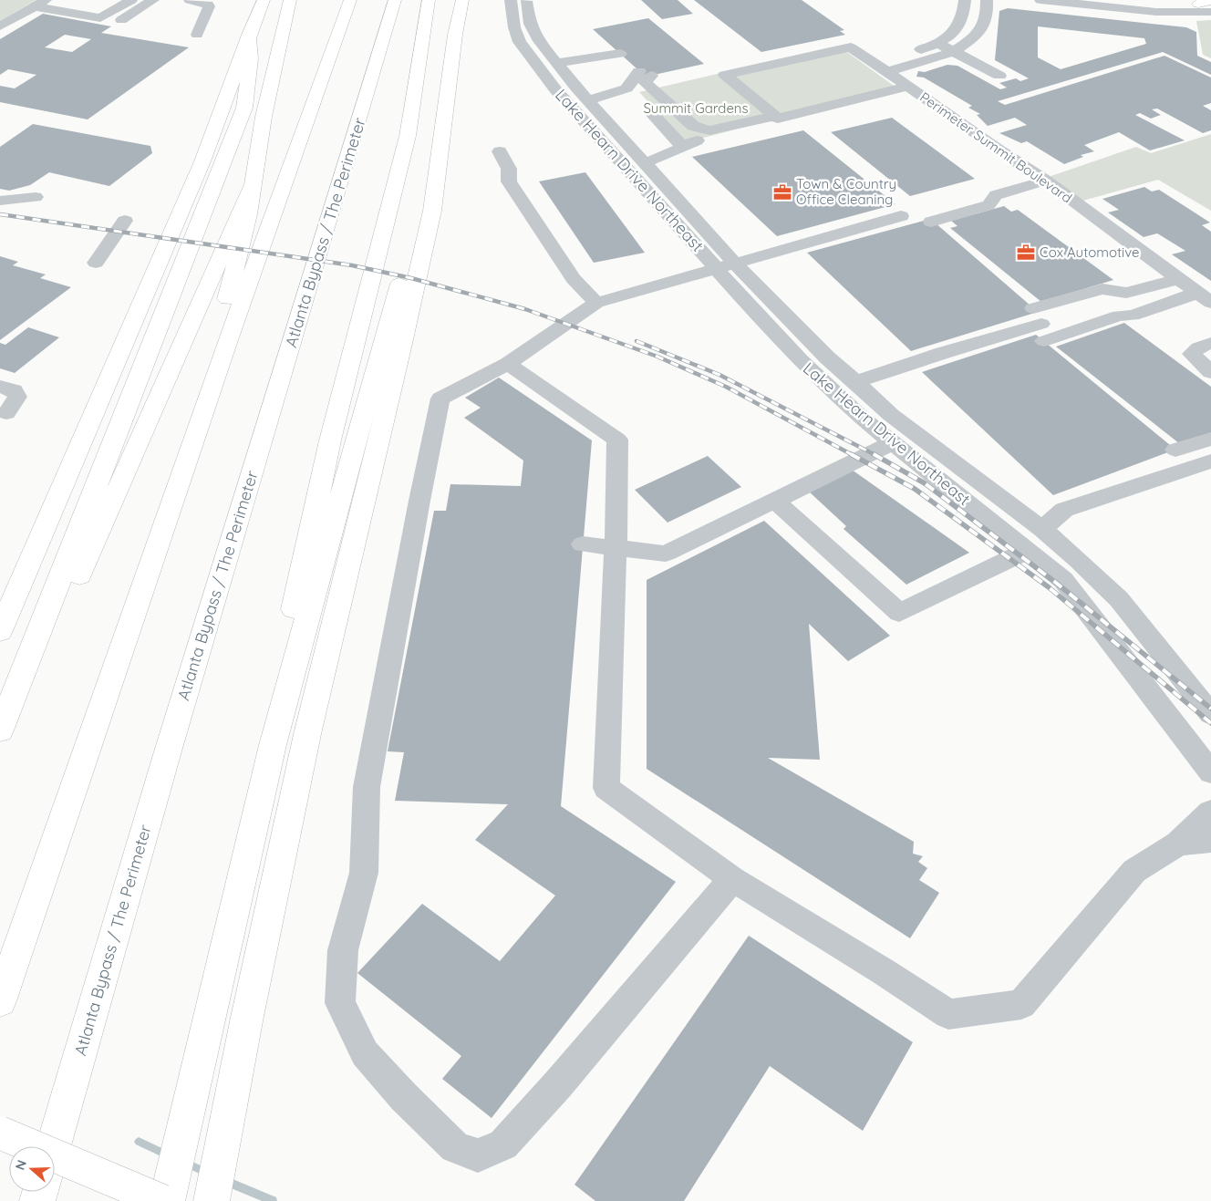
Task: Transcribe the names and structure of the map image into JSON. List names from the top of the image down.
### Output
{
  "streets": {
    "main road": ["Atlanta Bypass / The Perimeter"],
    "street": ["Perimeter Summit Boulevard", "Lake Hearn Drive Northeast"]
  },
  "parks": ["Summit Gardens"],
  "places": {
    "office": ["Town & Country Office Cleaning", "Cox Automotive"]
  },
  "north": "left"
}
